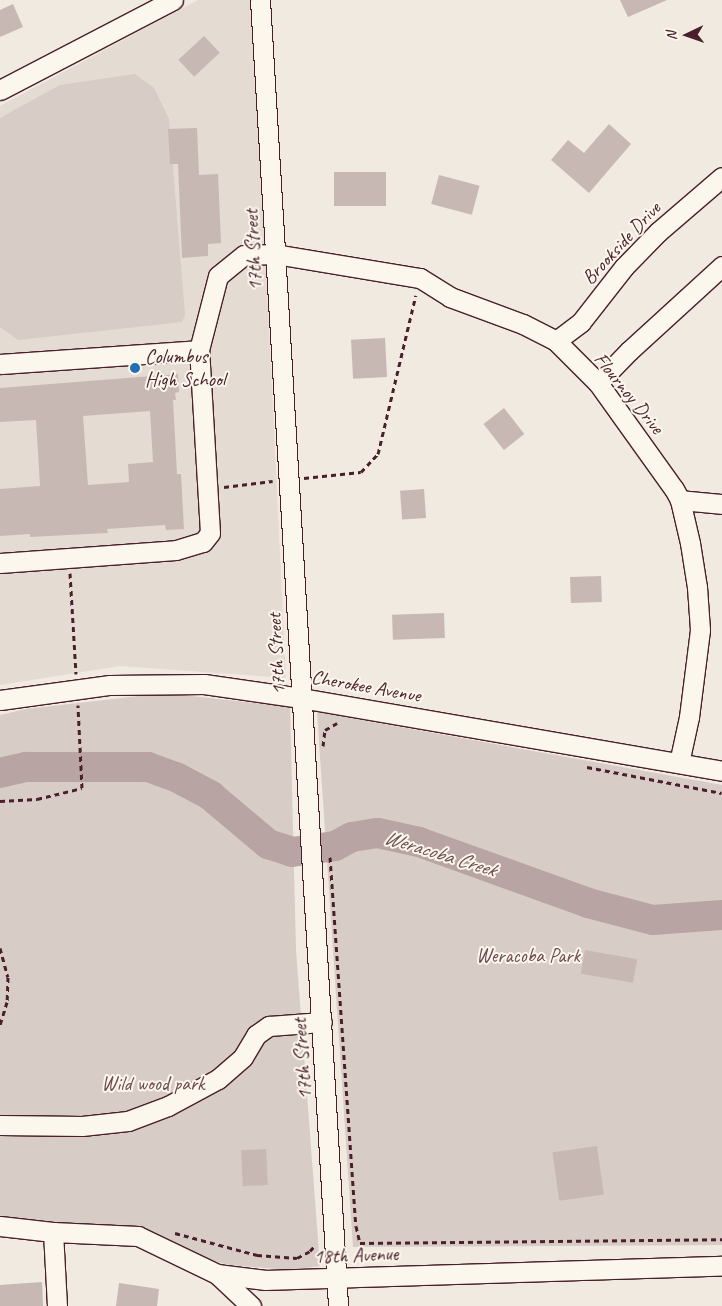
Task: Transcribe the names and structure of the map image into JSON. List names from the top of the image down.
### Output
{
  "streets": {
    "street": [
      "Brookside Drive",
      "17th Street",
      "Flournoy Drive",
      "Cherokee Avenue",
      "18th Avenue"
    ]
  },
  "crossings": [
    ["Brookside Drive", "Flournoy Drive"],
    ["17th Street", "Flournoy Drive"],
    ["17th Street", "Cherokee Avenue"],
    ["17th Street", "18th Avenue"],
    ["Flournoy Drive", "Cherokee Avenue"]
  ],
  "water": ["Weracoba Creek"],
  "parks": ["Weracoba Park", "Wild wood park"],
  "places": ["Columbus High School"],
  "north": "left"
}
